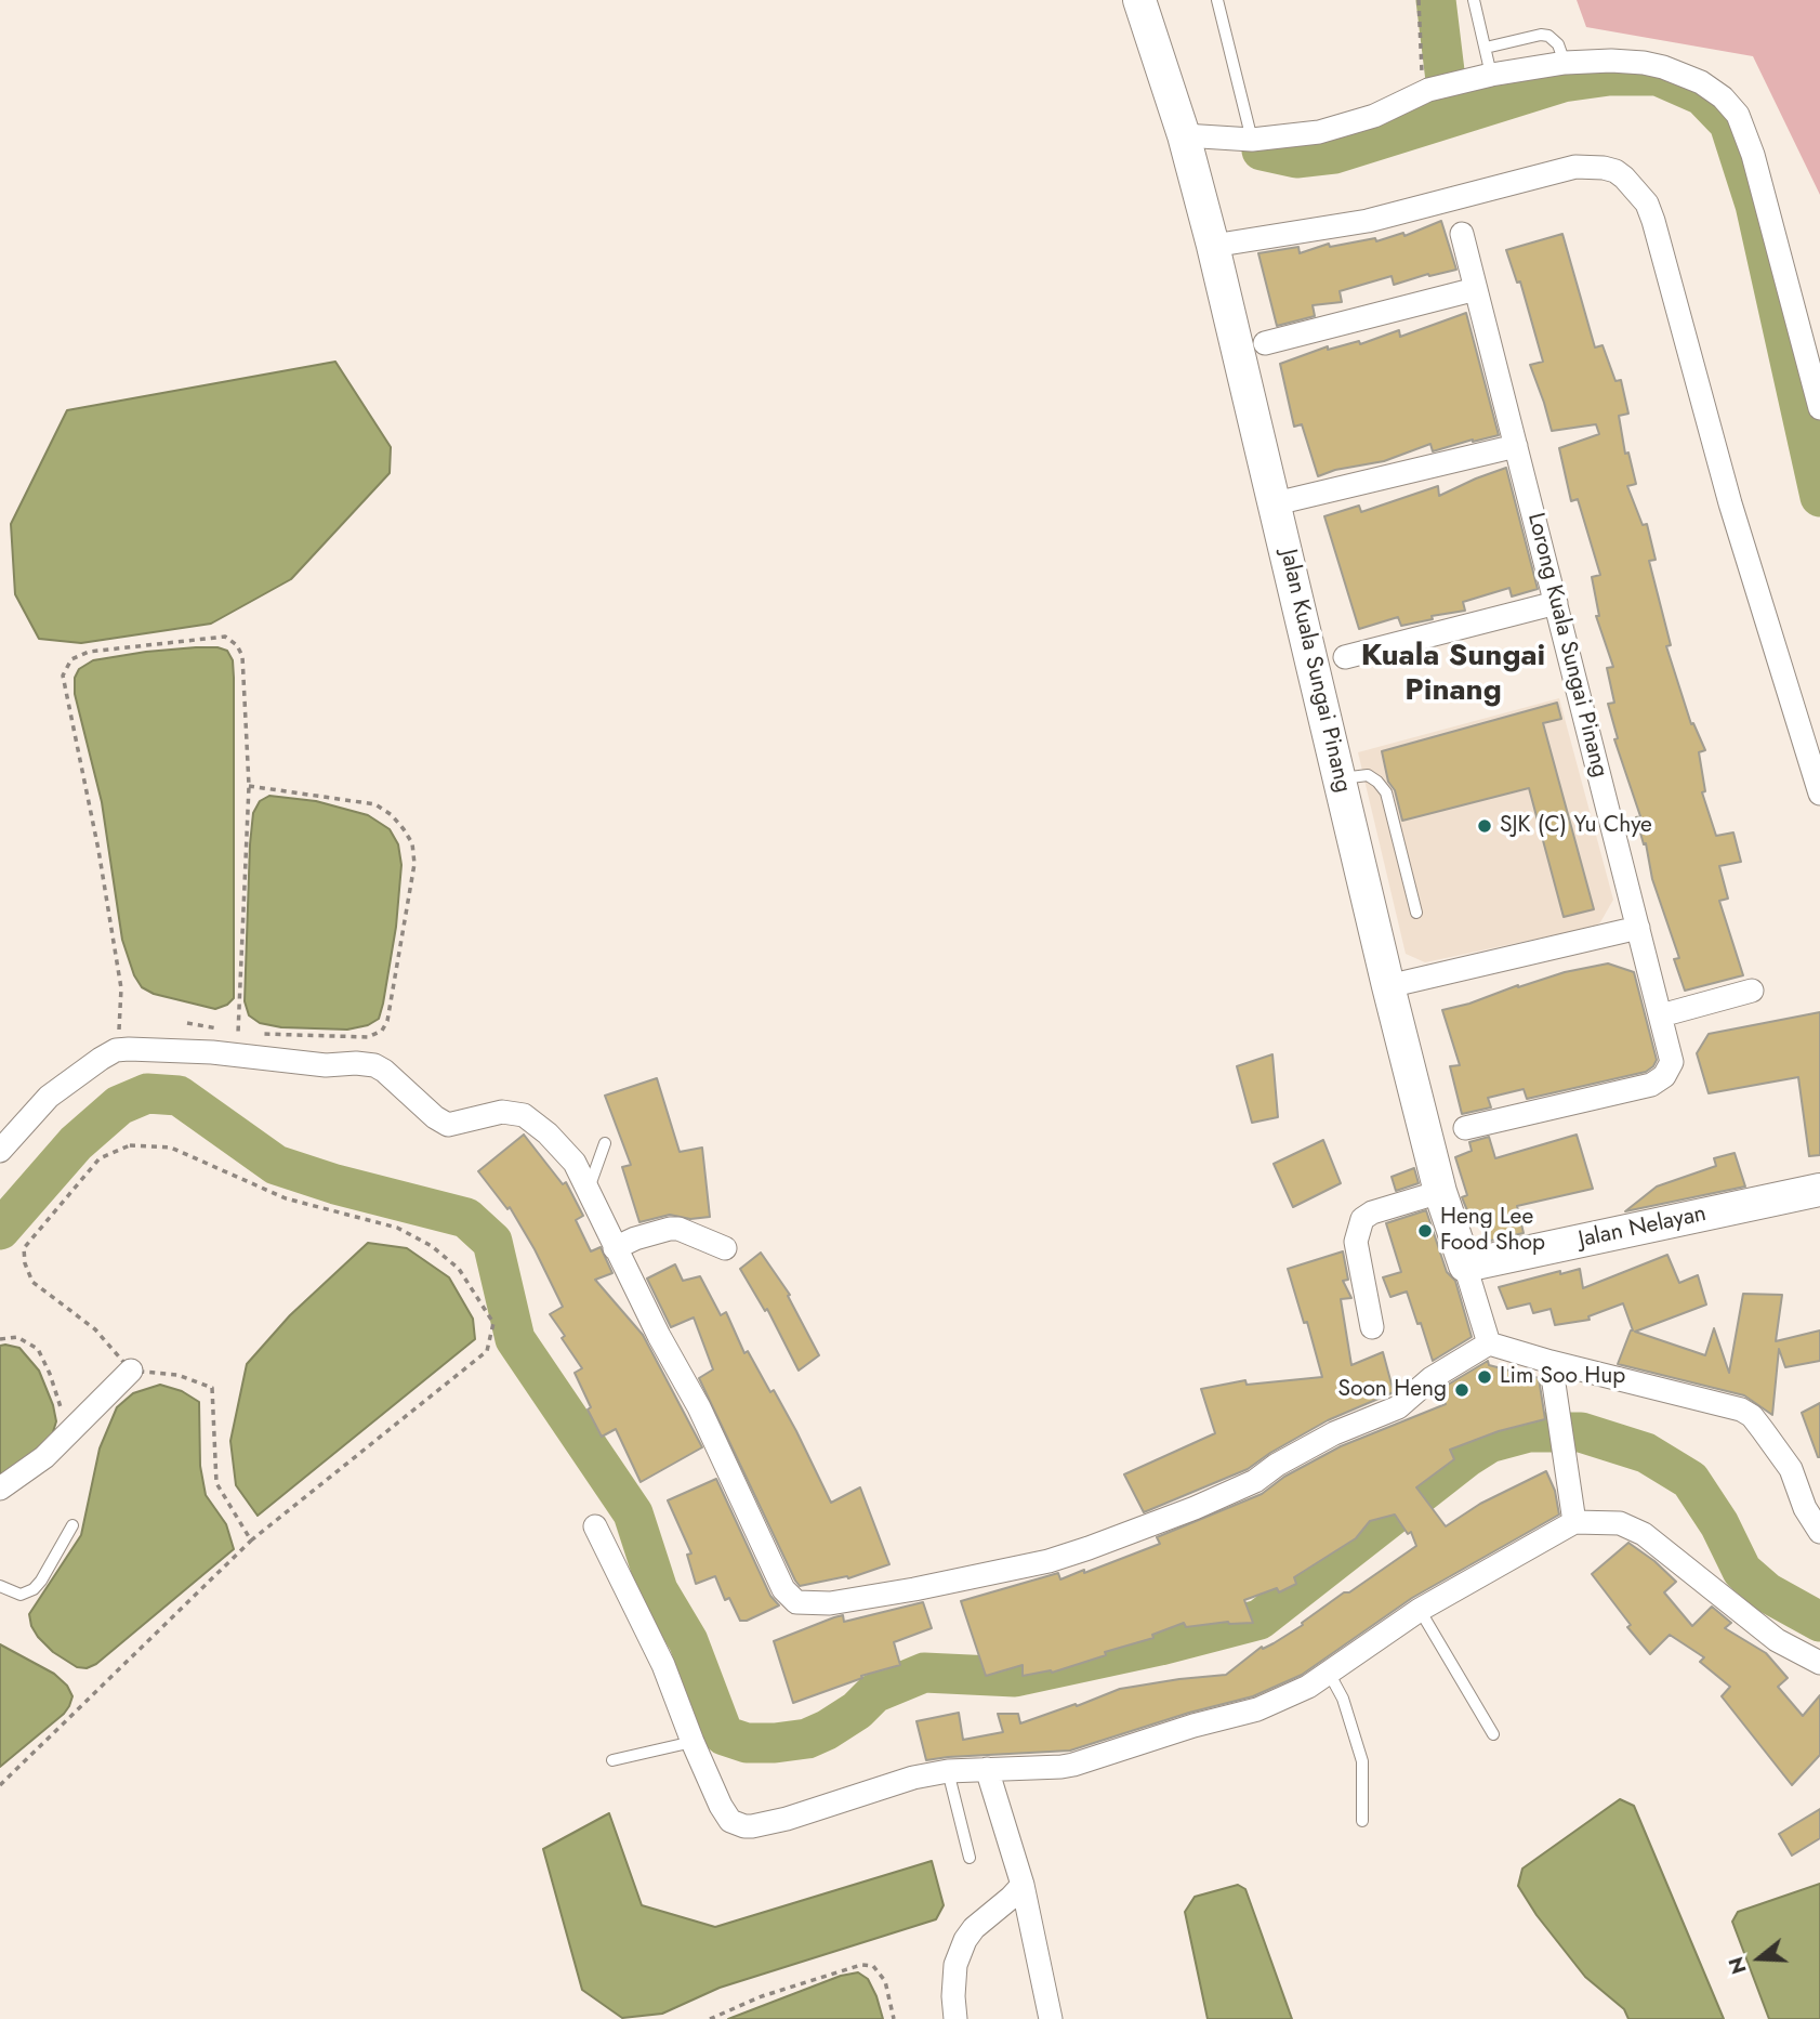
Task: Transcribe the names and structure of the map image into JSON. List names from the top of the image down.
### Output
{
  "streets": {
    "street": ["Lorong Kuala Sungai Pinang", "Jalan Kuala Sungai Pinang", "Jalan Nelayan"]
  },
  "crossings": [
    ["Jalan Kuala Sungai Pinang", "Jalan Nelayan"]
  ],
  "districts": ["Kuala Sungai Pinang"],
  "places": [
    "SJK (C) Yu Chye",
    "Heng Lee Food Shop",
    "Lim Soo Hup",
    "Soon Heng"
  ],
  "north": "left"
}
